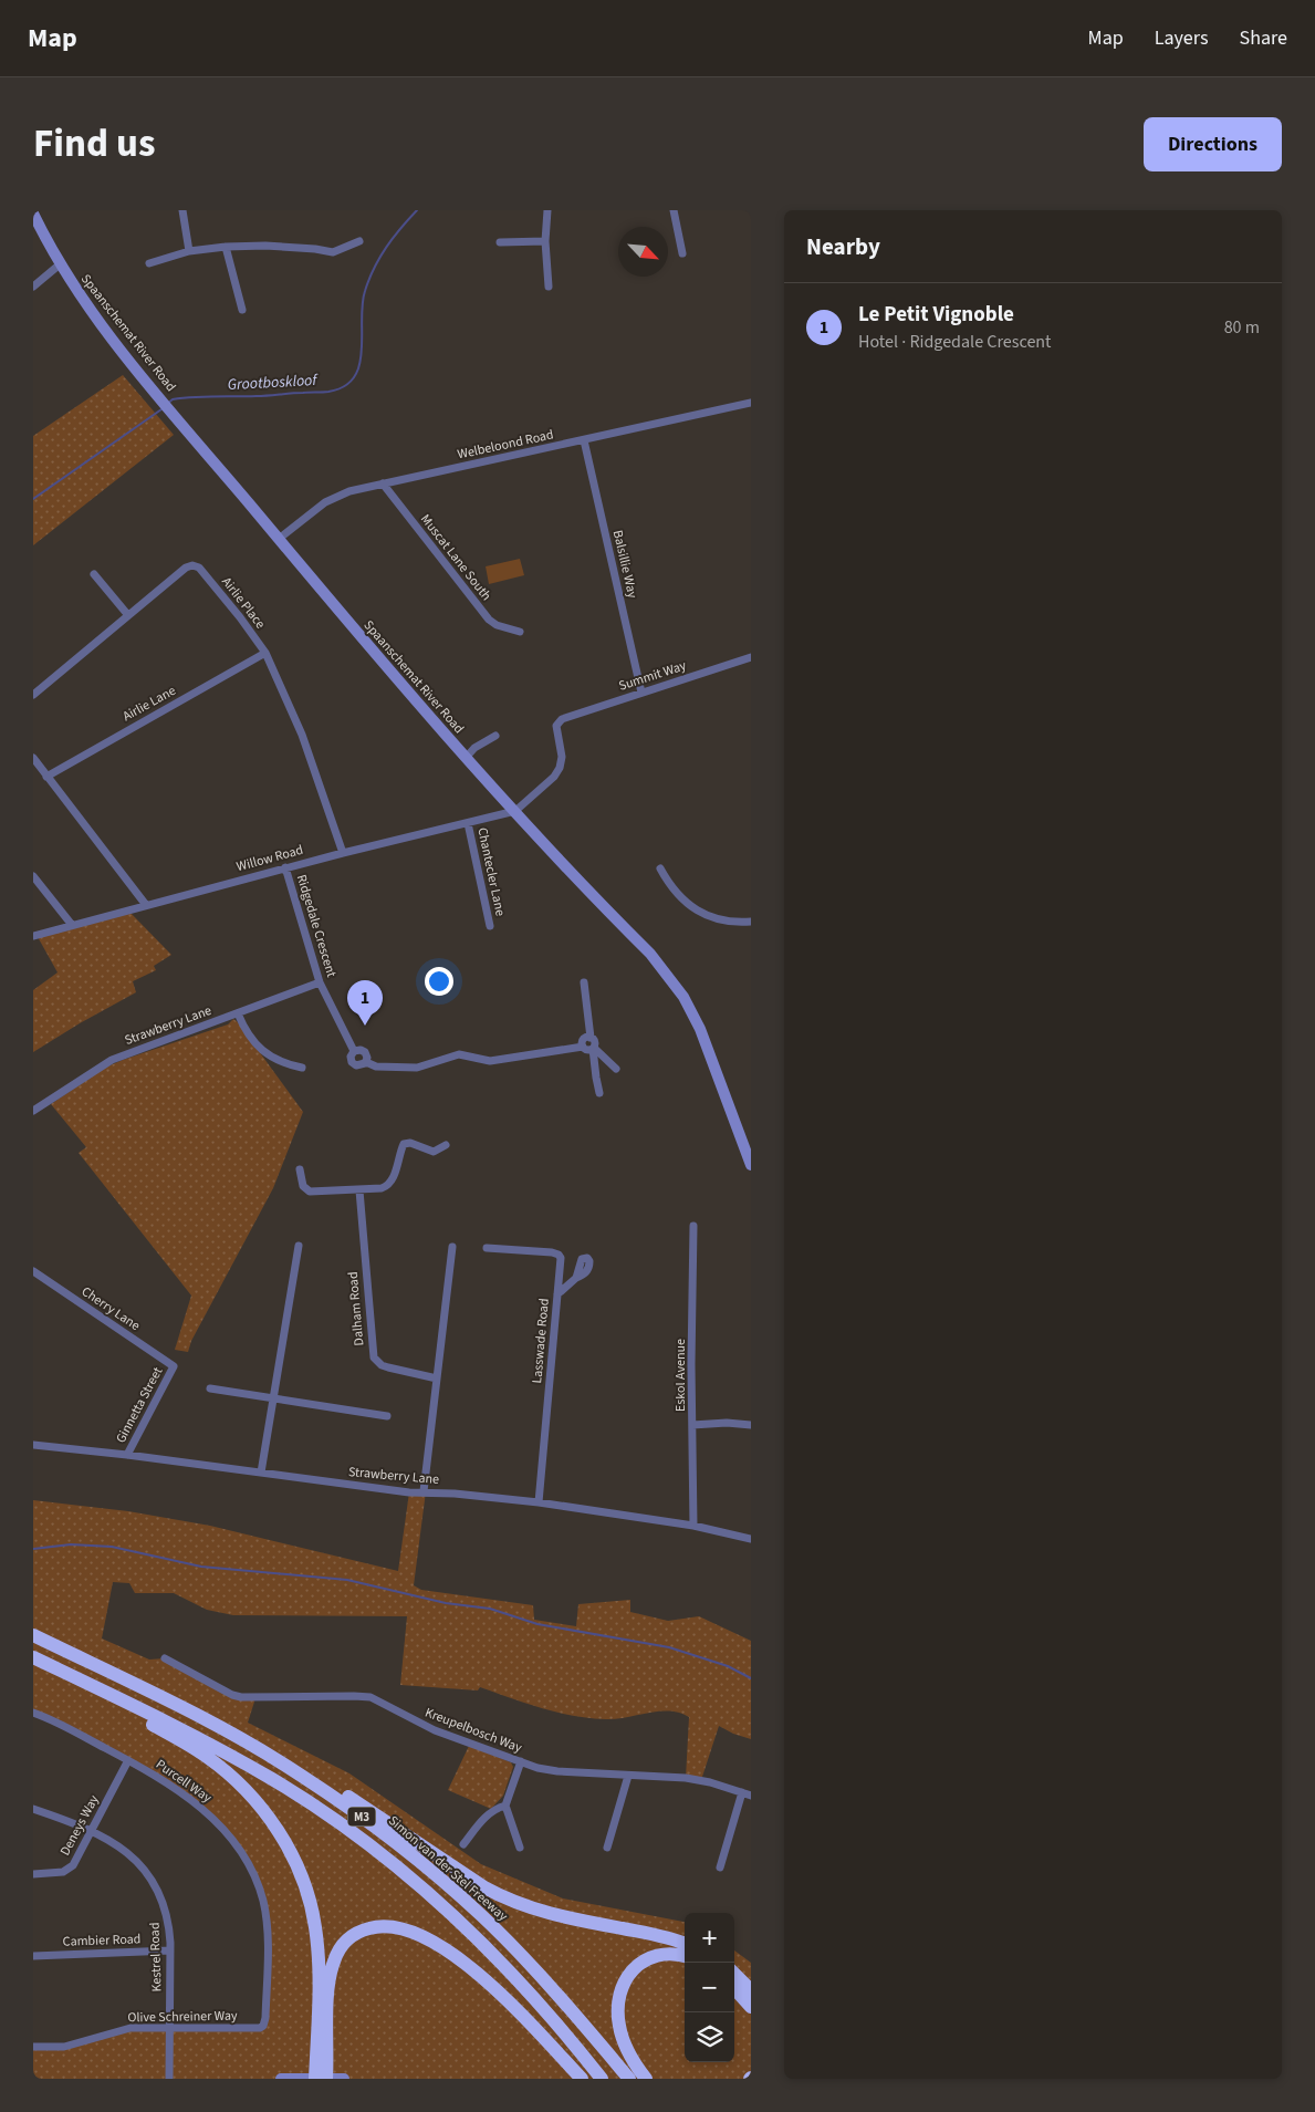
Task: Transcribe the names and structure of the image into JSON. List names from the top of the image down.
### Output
{
  "streets": {
    "highway": ["M3", "Simon van der Stel Freeway"],
    "main road": ["Spaanschemat River Road"],
    "street": [
      "Welbeloond Road",
      "Muscat Lane South",
      "Balsillie Way",
      "Airlie Place",
      "Summit Way",
      "Airlie Lane",
      "Willow Road",
      "Chantecler Lane",
      "Ridgedale Crescent",
      "Strawberry Lane",
      "Cherry Lane",
      "Dalham Road",
      "Lasswade Road",
      "Eskol Avenue",
      "Ginnetta Street",
      "Kreupelbosch Way",
      "Purcell Way",
      "Deneys Way",
      "Cambier Road",
      "Kestrel Road",
      "Olive Schreiner Way"
    ]
  },
  "crossings": [
    ["Spaanschemat River Road", "Welbeloond Road"],
    ["Spaanschemat River Road", "Summit Way"],
    ["Spaanschemat River Road", "Willow Road"],
    ["Welbeloond Road", "Muscat Lane South"],
    ["Welbeloond Road", "Balsillie Way"],
    ["Balsillie Way", "Summit Way"],
    ["Airlie Place", "Airlie Lane"],
    ["Airlie Place", "Willow Road"],
    ["Summit Way", "Willow Road"],
    ["Willow Road", "Chantecler Lane"],
    ["Willow Road", "Ridgedale Crescent"],
    ["Ridgedale Crescent", "Strawberry Lane"],
    ["Strawberry Lane", "Lasswade Road"],
    ["Strawberry Lane", "Eskol Avenue"],
    ["Strawberry Lane", "Ginnetta Street"],
    ["Cherry Lane", "Ginnetta Street"],
    ["Purcell Way", "Deneys Way"],
    ["Purcell Way", "Olive Schreiner Way"],
    ["Deneys Way", "Kestrel Road"],
    ["Cambier Road", "Kestrel Road"],
    ["Kestrel Road", "Olive Schreiner Way"]
  ],
  "water": ["Grootboskloof"],
  "north": "bottom right",
  "page": {
    "header": "Map",
    "nav": ["Map", "Layers", "Share"],
    "title": "Find us",
    "buttons": "Directions",
    "heading": "Nearby",
    "list": [
      {
        "mark": "1",
        "name": "Le Petit Vignoble",
        "note": "Hotel · Ridgedale Crescent",
        "value": "80 m"
      }
    ],
    "pins": "1",
    "map_buttons": ["+", "−"]
  }
}
